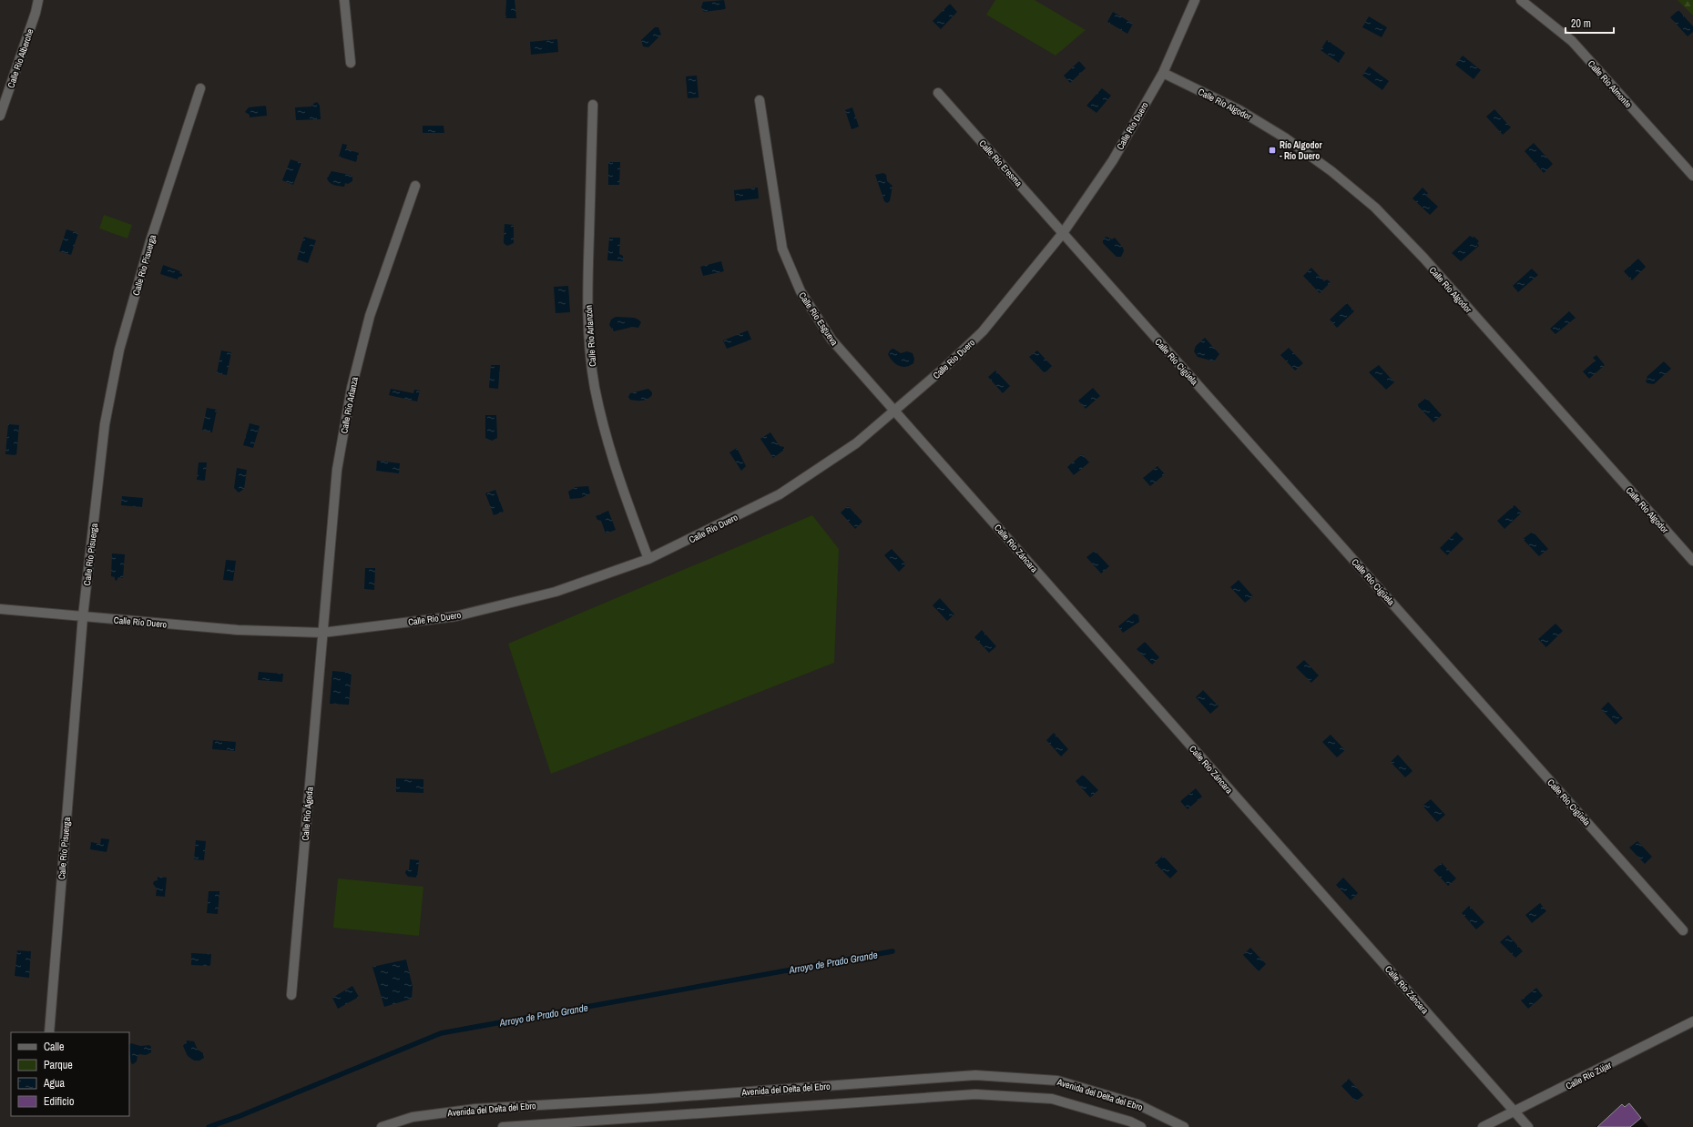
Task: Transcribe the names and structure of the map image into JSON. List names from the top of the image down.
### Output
{
  "streets": {
    "street": [
      "Calle Río Alberche",
      "Calle Río Almonte",
      "Calle Río Algodor",
      "Calle Río Duero",
      "Calle Río Eresma",
      "Calle Río Pisuerga",
      "Calle Río Esgueva",
      "Calle Río Arlanzón",
      "Calle Río Cigüela",
      "Calle Río Arlanza",
      "Calle Río Záncara",
      "Calle Río Ágeda",
      "Calle Río Zújar",
      "Avenida del Delta del Ebro"
    ]
  },
  "crossings": [
    ["Calle Río Algodor", "Calle Río Duero"],
    ["Calle Río Duero", "Calle Río Eresma"],
    ["Calle Río Duero", "Calle Río Pisuerga"],
    ["Calle Río Duero", "Calle Río Esgueva"],
    ["Calle Río Duero", "Calle Río Arlanzón"],
    ["Calle Río Duero", "Calle Río Cigüela"],
    ["Calle Río Duero", "Calle Río Arlanza"],
    ["Calle Río Duero", "Calle Río Záncara"],
    ["Calle Río Duero", "Calle Río Ágeda"],
    ["Calle Río Eresma", "Calle Río Cigüela"],
    ["Calle Río Esgueva", "Calle Río Záncara"],
    ["Calle Río Arlanza", "Calle Río Ágeda"],
    ["Calle Río Záncara", "Calle Río Zújar"]
  ],
  "water": ["Arroyo de Prado Grande"],
  "places": {
    "transit": ["Río Algodor - Río Duero"]
  },
  "legend": [
    "Calle",
    "Parque",
    "Agua",
    "Edificio"
  ],
  "scale_bar": "20 m"
}
